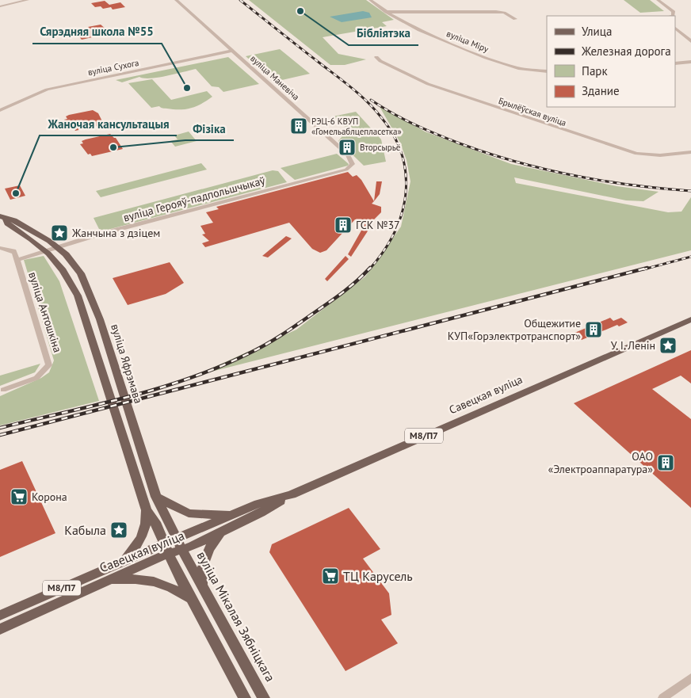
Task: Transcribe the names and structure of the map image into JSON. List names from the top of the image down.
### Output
{
  "streets": {
    "main road": [
      "вуліца Яфрэмава",
      "Савецкая вуліца",
      "М8/П7",
      "вуліца Мікалая Зябніцкага"
    ],
    "street": [
      "вуліца Міру",
      "вуліца Сухога",
      "вуліца Маневіча",
      "Брылёўская вуліца",
      "вуліца Герояў-падпольшчыкаў",
      "вуліца Антошкіна"
    ]
  },
  "crossings": [
    ["вуліца Сухога", "вуліца Маневіча"],
    ["вуліца Маневіча", "вуліца Герояў-падпольшчыкаў"],
    ["вуліца Герояў-падпольшчыкаў", "вуліца Антошкіна"],
    ["вуліца Герояў-падпольшчыкаў", "вуліца Яфрэмава"],
    ["вуліца Антошкіна", "вуліца Яфрэмава"],
    ["вуліца Яфрэмава", "Савецкая вуліца"],
    ["вуліца Яфрэмава", "вуліца Мікалая Зябніцкага"],
    ["Савецкая вуліца", "вуліца Мікалая Зябніцкага"]
  ],
  "places": {
    "other": [
      "Бібліятэка",
      "Сярэдняя школа №55",
      "Фізіка",
      "Жаночая кансультацыя"
    ],
    "building": [
      "РЭЦ-6 КВУП «Гомельаблцепласетка»",
      "Вторсырьё",
      "ГСК №37",
      "Общежитие КУП«Горэлектротранспорт»",
      "ОАО «Электроаппаратура»"
    ],
    "place": ["Жанчына з дзіцем", "У. І. Ленін", "Кабыла"],
    "supermarket": ["Корона", "ТЦ Карусель"]
  },
  "legend": [
    "Улица",
    "Железная дорога",
    "Парк",
    "Здание"
  ]
}
